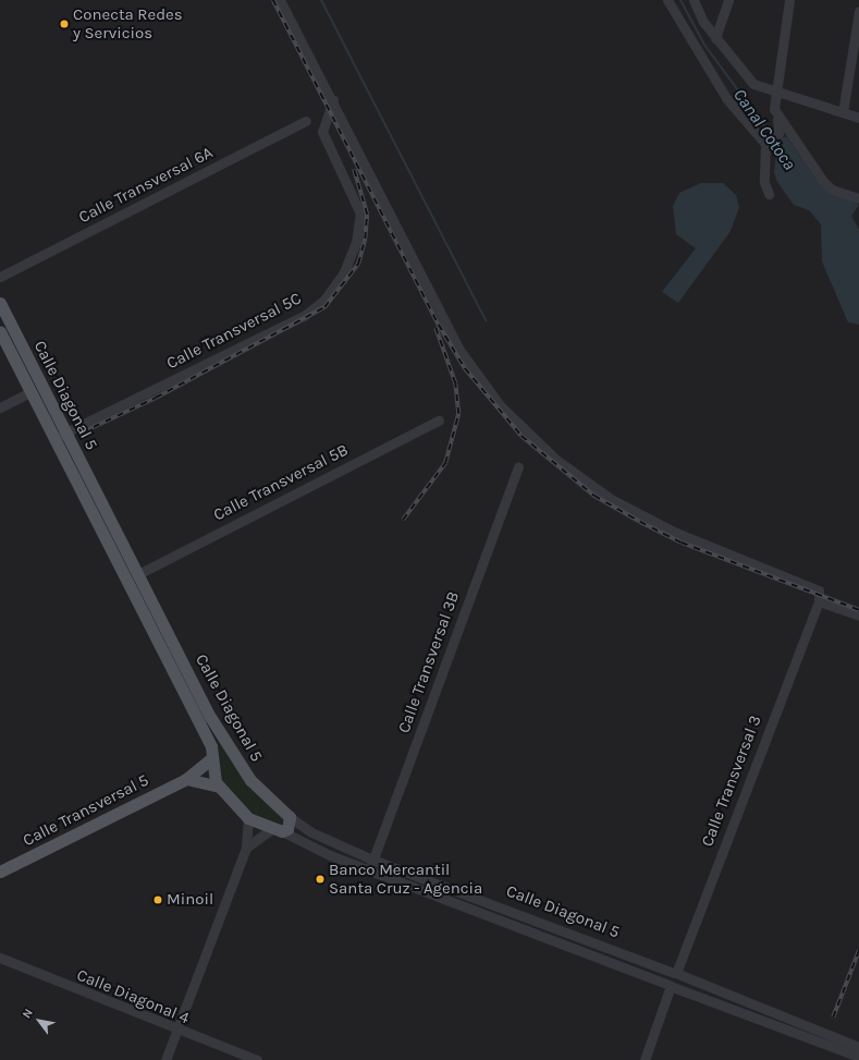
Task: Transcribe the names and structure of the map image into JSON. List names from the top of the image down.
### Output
{
  "streets": {
    "main road": ["Calle Diagonal 5", "Calle Transversal 5"],
    "street": [
      "Calle Transversal 6A",
      "Calle Transversal 5C",
      "Calle Transversal 5B",
      "Calle Transversal 3B",
      "Calle Transversal 3",
      "Calle Diagonal 4"
    ]
  },
  "crossings": [
    ["Calle Transversal 5C", "Calle Diagonal 5"],
    ["Calle Diagonal 5", "Calle Transversal 5B"],
    ["Calle Diagonal 5", "Calle Transversal 3B"],
    ["Calle Diagonal 5", "Calle Transversal 3"],
    ["Calle Diagonal 5", "Calle Transversal 5"]
  ],
  "water": ["Canal Cotoca"],
  "places": ["Conecta Redes y Servicios", "Banco Mercantil Santa Cruz - Agencia", "Minoil"],
  "north": "top left"
}
